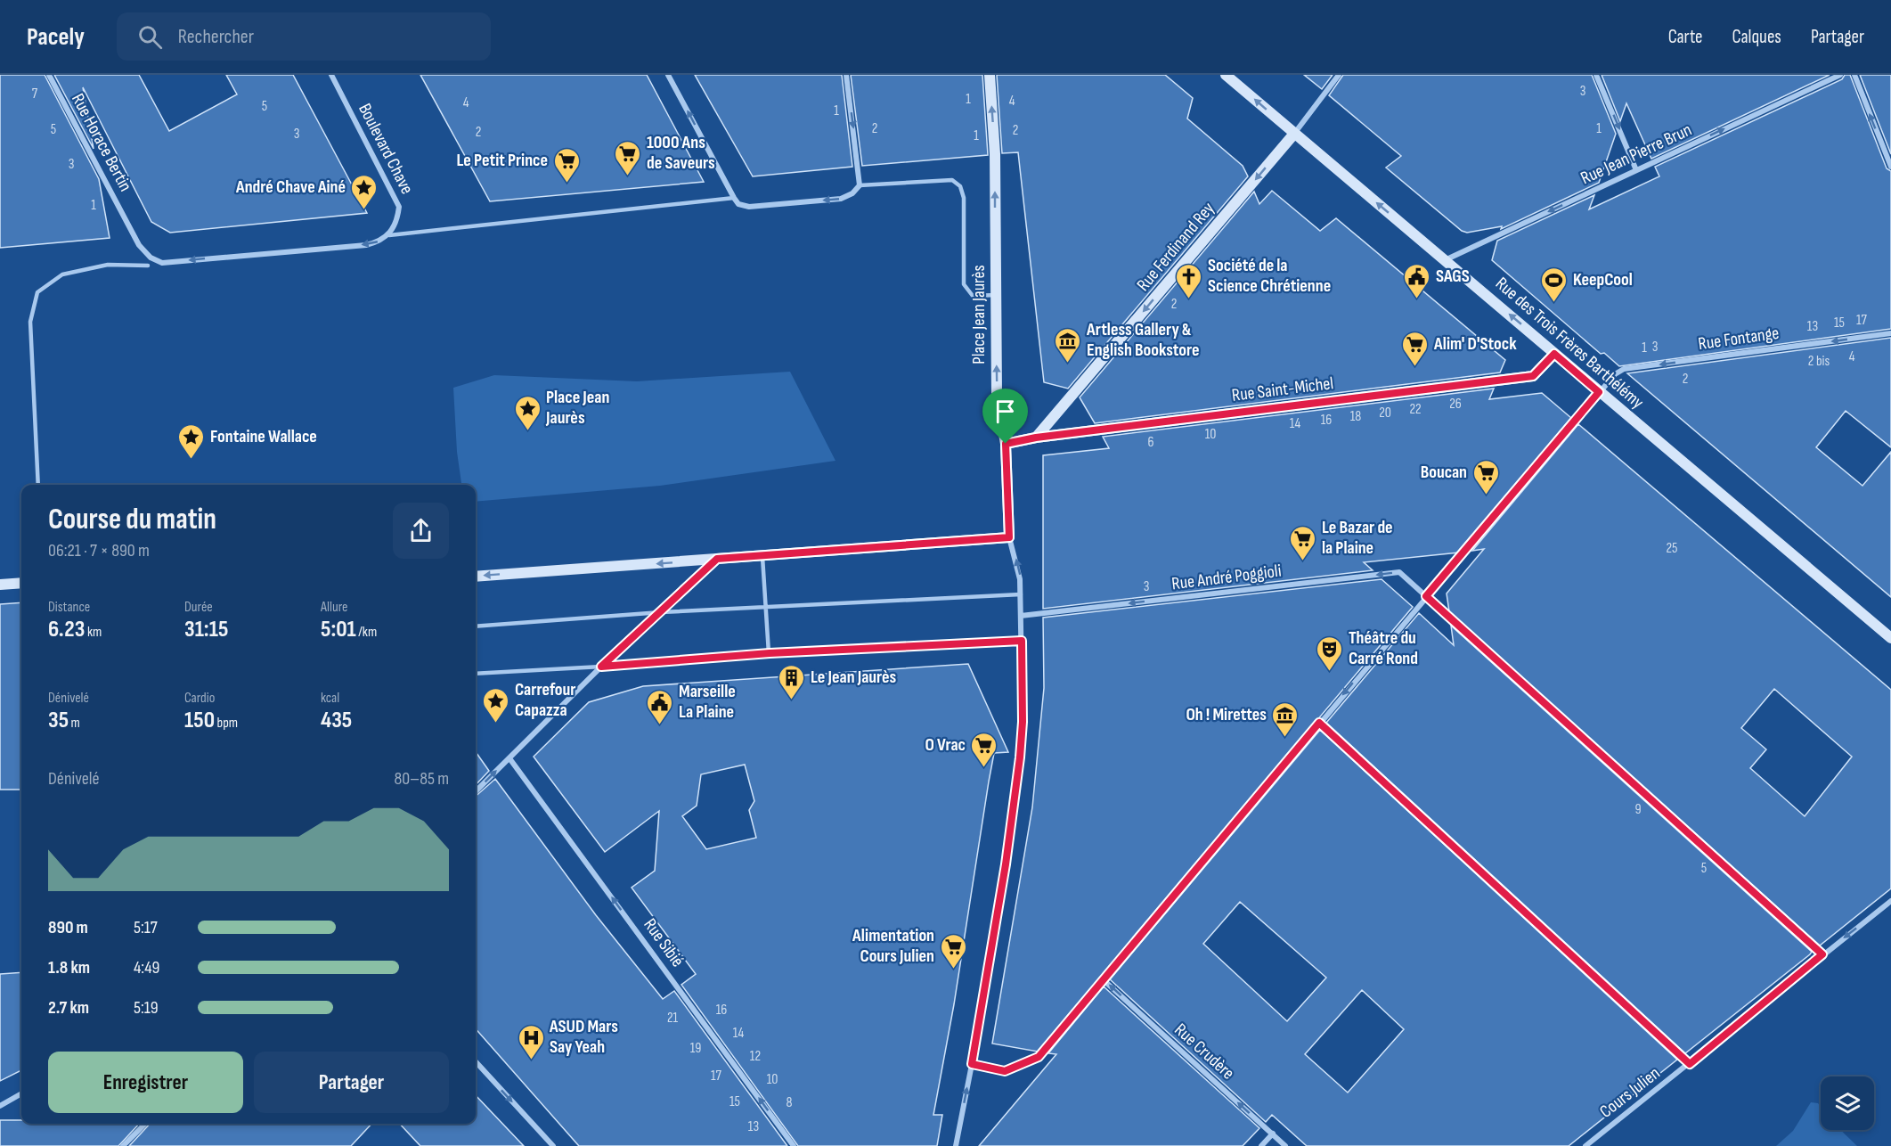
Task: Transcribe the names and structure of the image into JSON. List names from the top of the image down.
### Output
{
  "streets": {
    "street": [
      "Rue Horace Bertin",
      "Boulevard Chave",
      "Rue Jean Pierre Brun",
      "Rue Ferdinand Rey",
      "Place Jean Jaurès",
      "Rue Fontange",
      "Rue des Trois Frères Barthélémy",
      "Rue Saint-Michel",
      "Rue André Poggioli",
      "Rue Sibié",
      "Rue Crudère",
      "Cours Julien"
    ]
  },
  "crossings": [
    ["Rue Horace Bertin", "Boulevard Chave"],
    ["Rue Jean Pierre Brun", "Rue des Trois Frères Barthélémy"],
    ["Rue Ferdinand Rey", "Rue des Trois Frères Barthélémy"],
    ["Rue Ferdinand Rey", "Rue Saint-Michel"],
    ["Place Jean Jaurès", "Rue Fontange"],
    ["Place Jean Jaurès", "Rue Saint-Michel"],
    ["Place Jean Jaurès", "Rue André Poggioli"],
    ["Rue Fontange", "Rue des Trois Frères Barthélémy"],
    ["Rue Fontange", "Rue André Poggioli"],
    ["Rue Fontange", "Rue Crudère"],
    ["Rue des Trois Frères Barthélémy", "Rue Saint-Michel"],
    ["Rue André Poggioli", "Cours Julien"]
  ],
  "one_way": [
    "Rue Horace Bertin",
    "Rue Ferdinand Rey",
    "Place Jean Jaurès",
    "Rue Fontange",
    "Rue des Trois Frères Barthélémy",
    "Rue André Poggioli",
    "Rue Sibié",
    "Rue Crudère"
  ],
  "places": {
    "supermarket": [
      "1000 Ans de Saveurs",
      "Le Petit Prince",
      "Alim' D'Stock",
      "Boucan",
      "Le Bazar de la Plaine",
      "O Vrac",
      "Alimentation Cours Julien"
    ],
    "place": [
      "André Chave Ainé",
      "Place Jean Jaurès",
      "Fontaine Wallace",
      "Carrefour Capazza"
    ],
    "church": ["Société de la Science Chrétienne"],
    "public building": ["SAGS", "Marseille La Plaine"],
    "sports": ["KeepCool"],
    "museum": ["Artless Gallery & English Bookstore", "Oh ! Mirettes"],
    "theatre": ["Théâtre du Carré Rond"],
    "building": ["Le Jean Jaurès"],
    "hospital": ["ASUD Mars Say Yeah"]
  },
  "house_numbers": [
    "3",
    "7",
    "1",
    "4",
    "4",
    "5",
    "1",
    "2",
    "1",
    "5",
    "2",
    "2",
    "3",
    "1",
    "3",
    "1",
    "2",
    "17",
    "15",
    "13",
    "3",
    "1",
    "4",
    "2 bis",
    "2",
    "26",
    "22",
    "20",
    "18",
    "16",
    "14",
    "10",
    "6",
    "25",
    "3",
    "9",
    "5",
    "16",
    "21",
    "14",
    "19",
    "12",
    "17",
    "10",
    "15",
    "8",
    "13"
  ],
  "page": {
    "header": "Pacely",
    "search": "Rechercher",
    "nav": ["Carte", "Calques", "Partager"],
    "heading": ["Course du matin", "06:21 · 7 × 890 m"],
    "stats": [
      ["Distance", "6.23 km"],
      ["Durée", "31:15"],
      ["Allure", "5:01 /km"],
      ["Dénivelé", "35 m"],
      ["Cardio", "150 bpm"],
      ["kcal", "435"]
    ],
    "chart": ["Dénivelé", "80–85 m"],
    "list": [
      {
        "name": "890 m",
        "note": "5:17"
      },
      {
        "name": "1.8 km",
        "note": "4:49"
      },
      {
        "name": "2.7 km",
        "note": "5:19"
      }
    ],
    "buttons": ["Enregistrer", "Partager"]
  }
}
